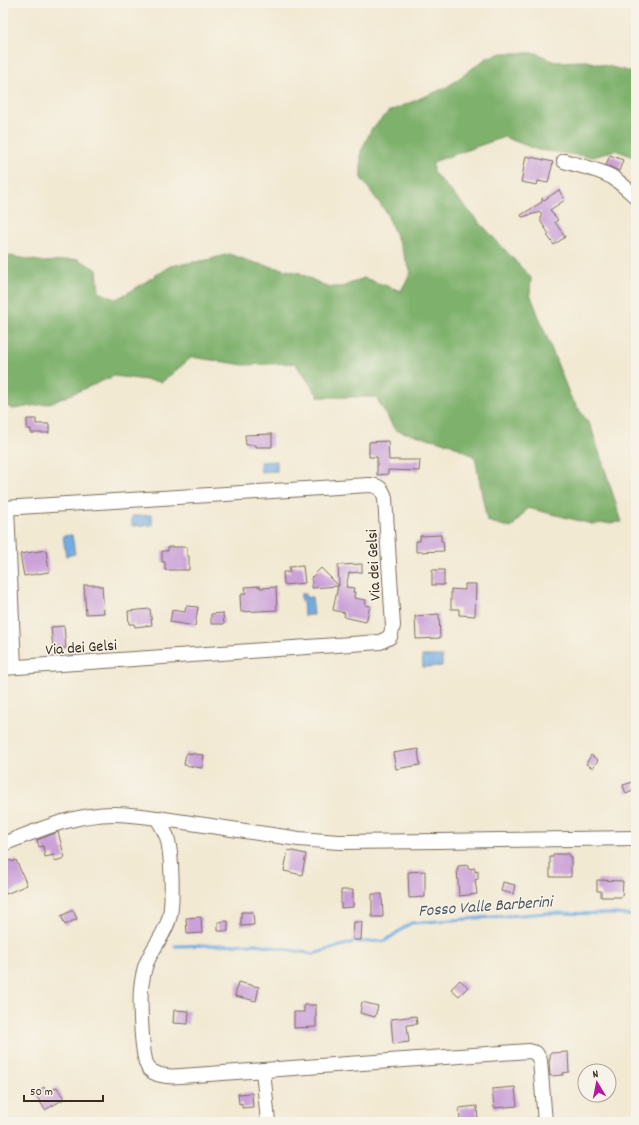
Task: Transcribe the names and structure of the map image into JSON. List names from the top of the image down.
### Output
{
  "streets": {
    "street": ["Via dei Gelsi"]
  },
  "water": ["Fosso Valle Barberini"],
  "scale_bar": "50 m",
  "north": "top"
}
